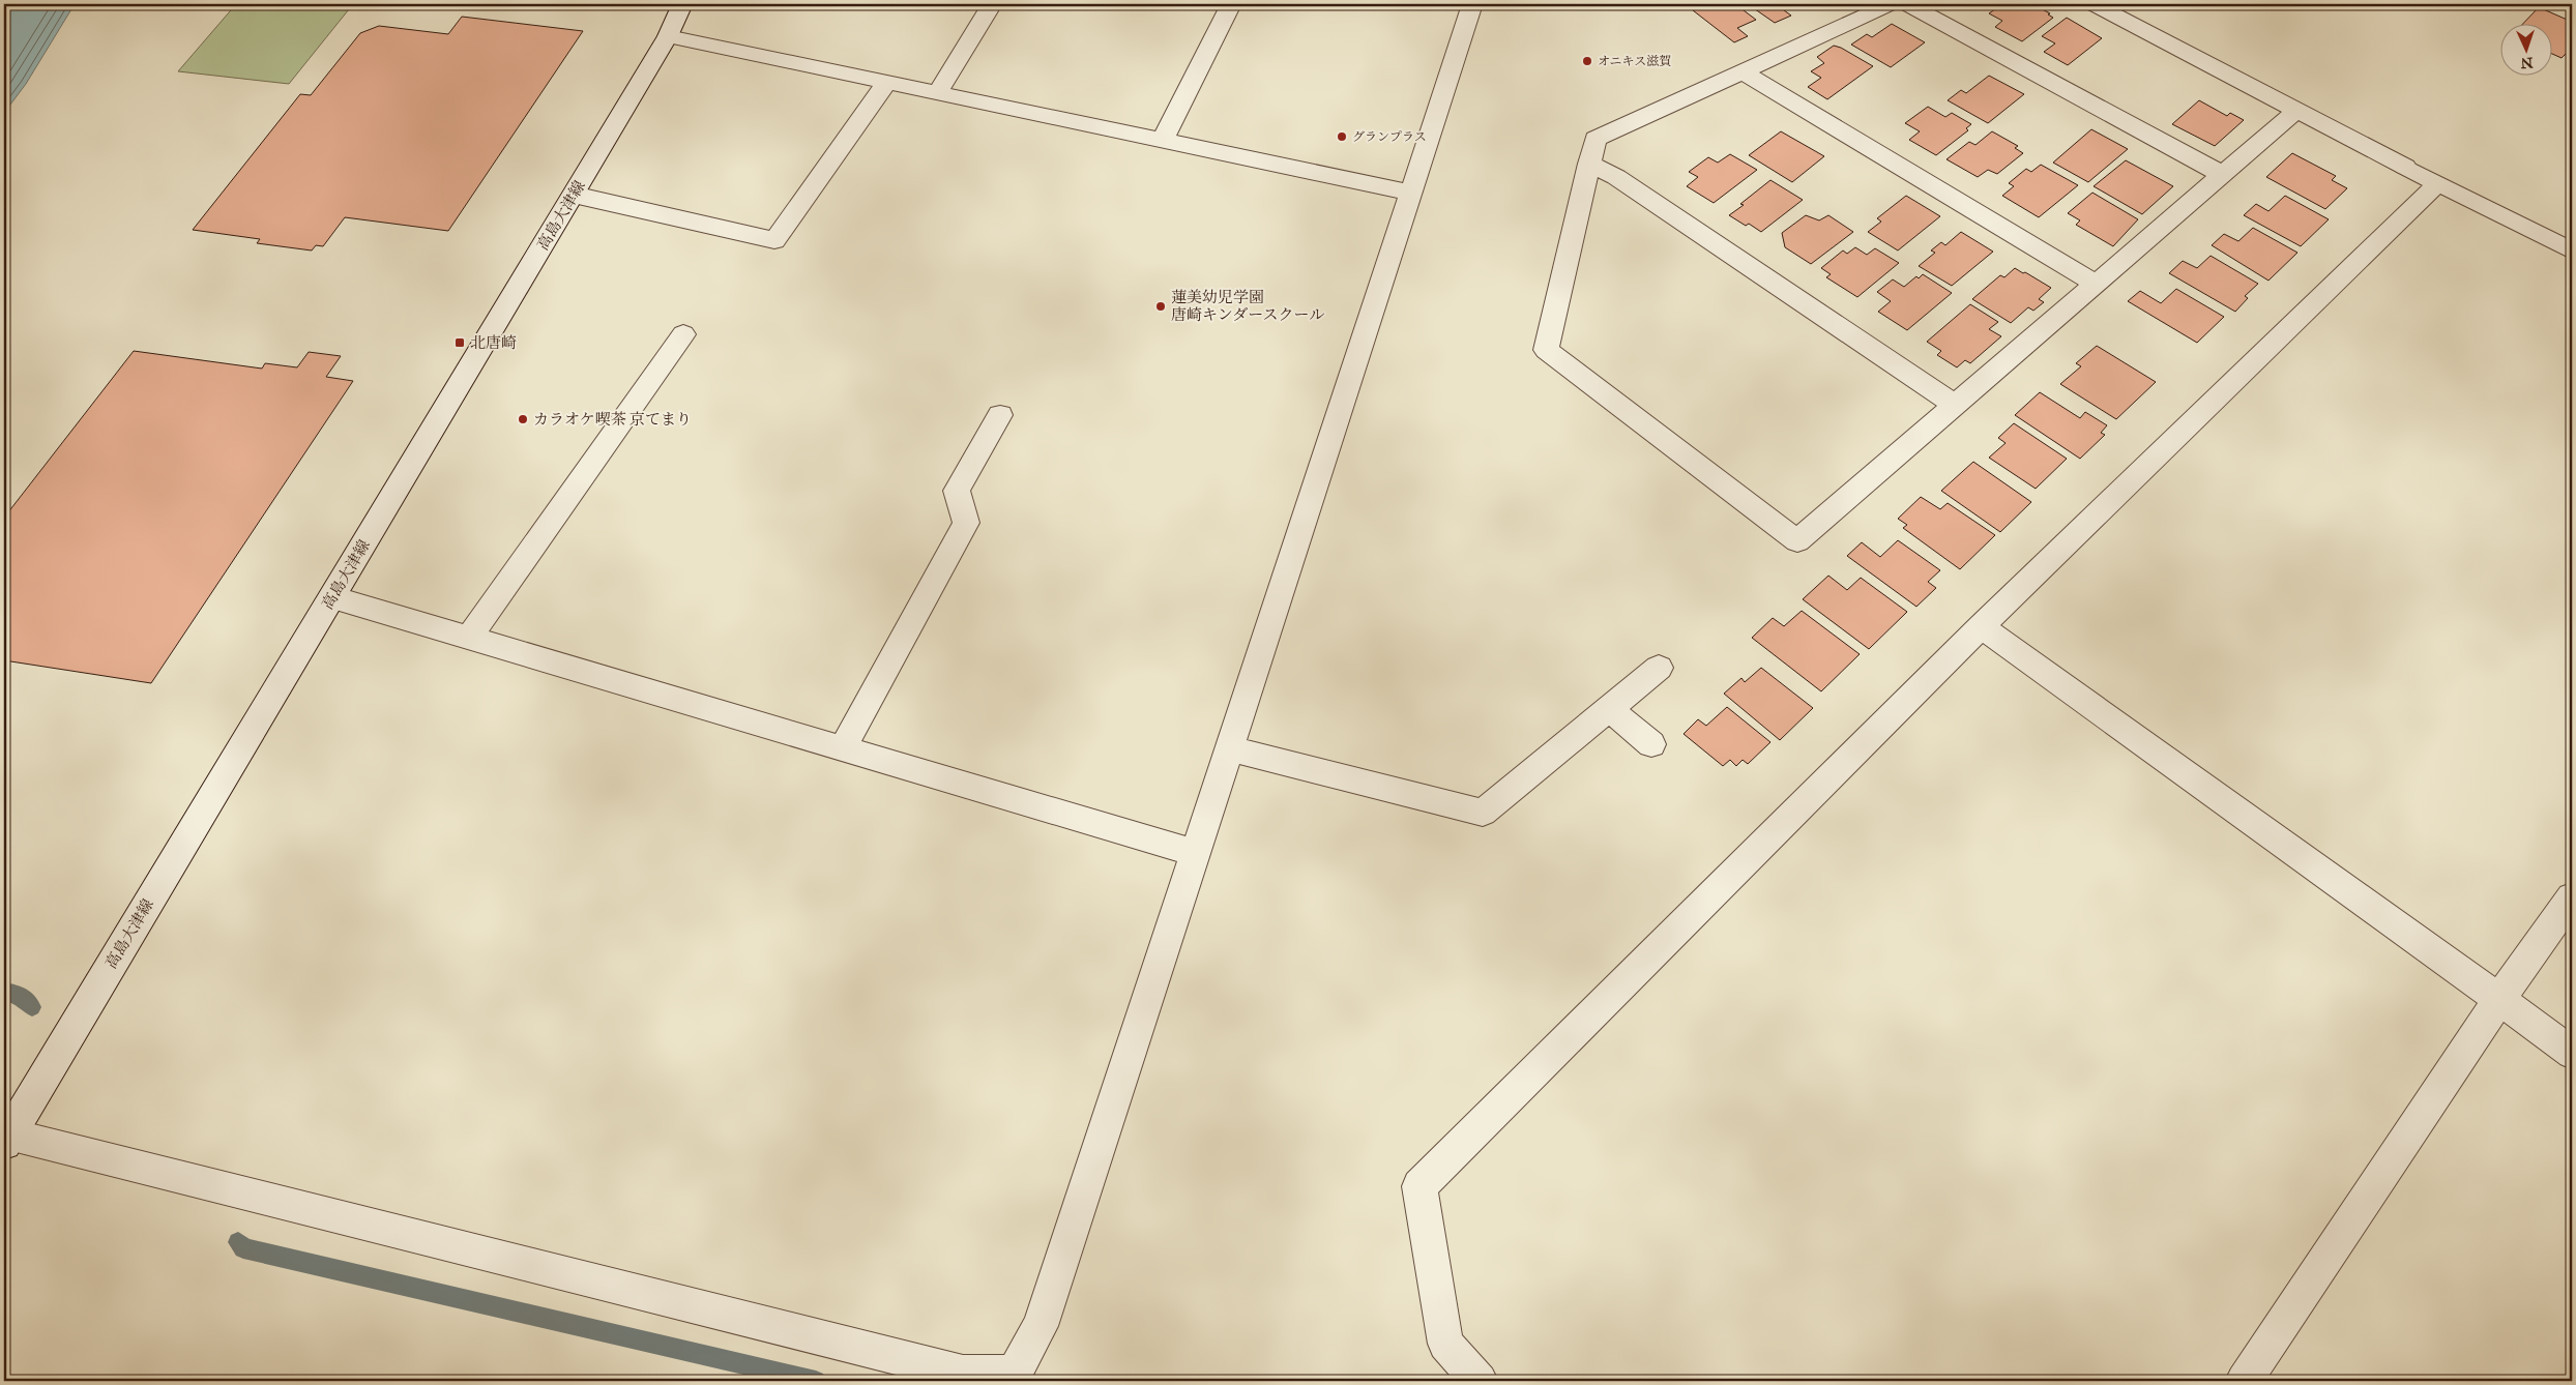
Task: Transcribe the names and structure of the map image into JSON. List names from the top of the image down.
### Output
{
  "streets": {
    "street": ["高島大津線"]
  },
  "places": {
    "other": [
      "オニキス滋賀",
      "グランプラス",
      "蓮美幼児学園 唐崎キンダースクール",
      "カラオケ喫茶 京てまり"
    ],
    "transit": ["北唐崎"]
  },
  "north": "bottom"
}
